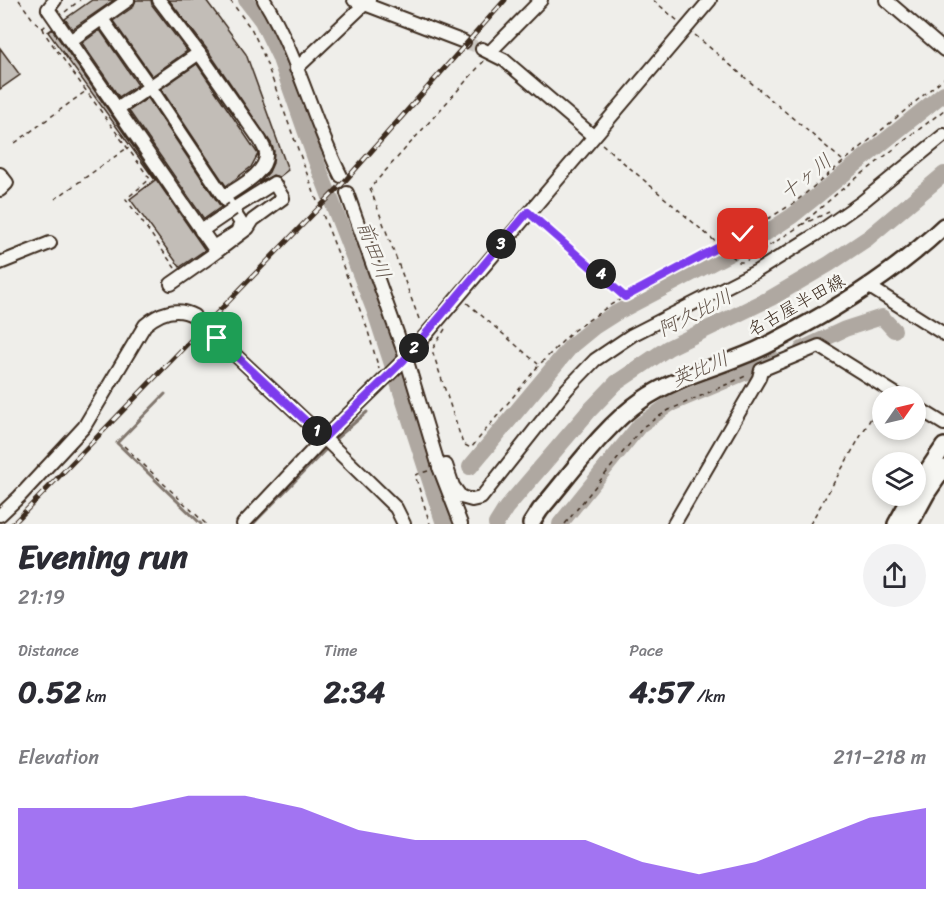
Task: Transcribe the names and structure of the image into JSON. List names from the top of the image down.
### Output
{
  "streets": {
    "main road": ["名古屋半田線"]
  },
  "water": [
    "十ヶ川",
    "前田川",
    "阿久比川",
    "英比川"
  ],
  "north": "top right",
  "page": {
    "pins": [
      "3",
      "4",
      "2",
      "1"
    ],
    "heading": ["Evening run", "21:19"],
    "stats": [
      ["Distance", "0.52 km"],
      ["Time", "2:34"],
      ["Pace", "4:57 /km"]
    ],
    "chart": ["Elevation", "211–218 m"]
  }
}
